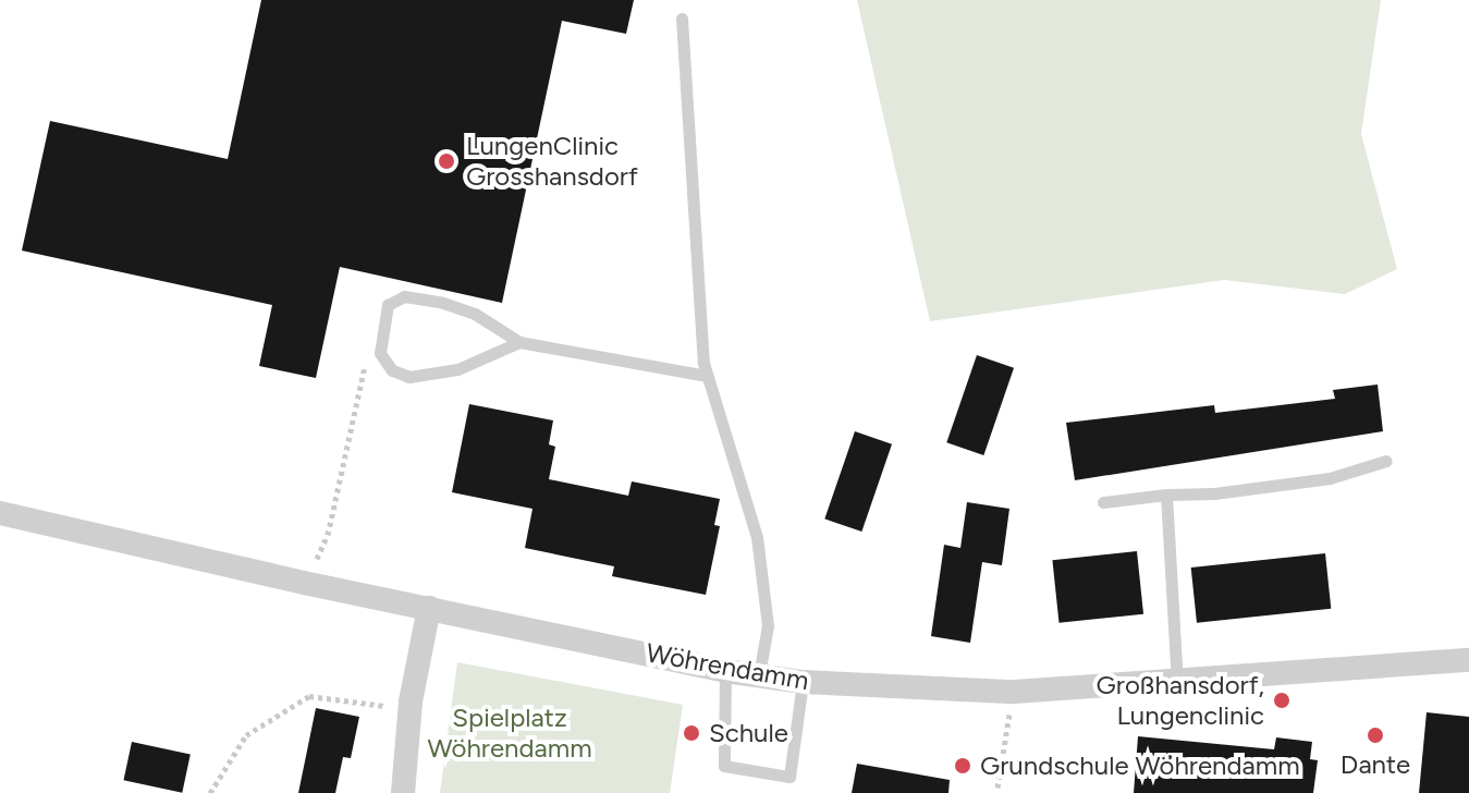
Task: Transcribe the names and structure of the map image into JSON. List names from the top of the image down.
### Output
{
  "streets": {
    "street": ["Wöhrendamm"]
  },
  "parks": ["Spielplatz Wöhrendamm"],
  "places": [
    "LungenClinic Grosshansdorf",
    "Großhansdorf, Lungenclinic",
    "Schule",
    "Dante",
    "Grundschule Wöhrendamm"
  ]
}
